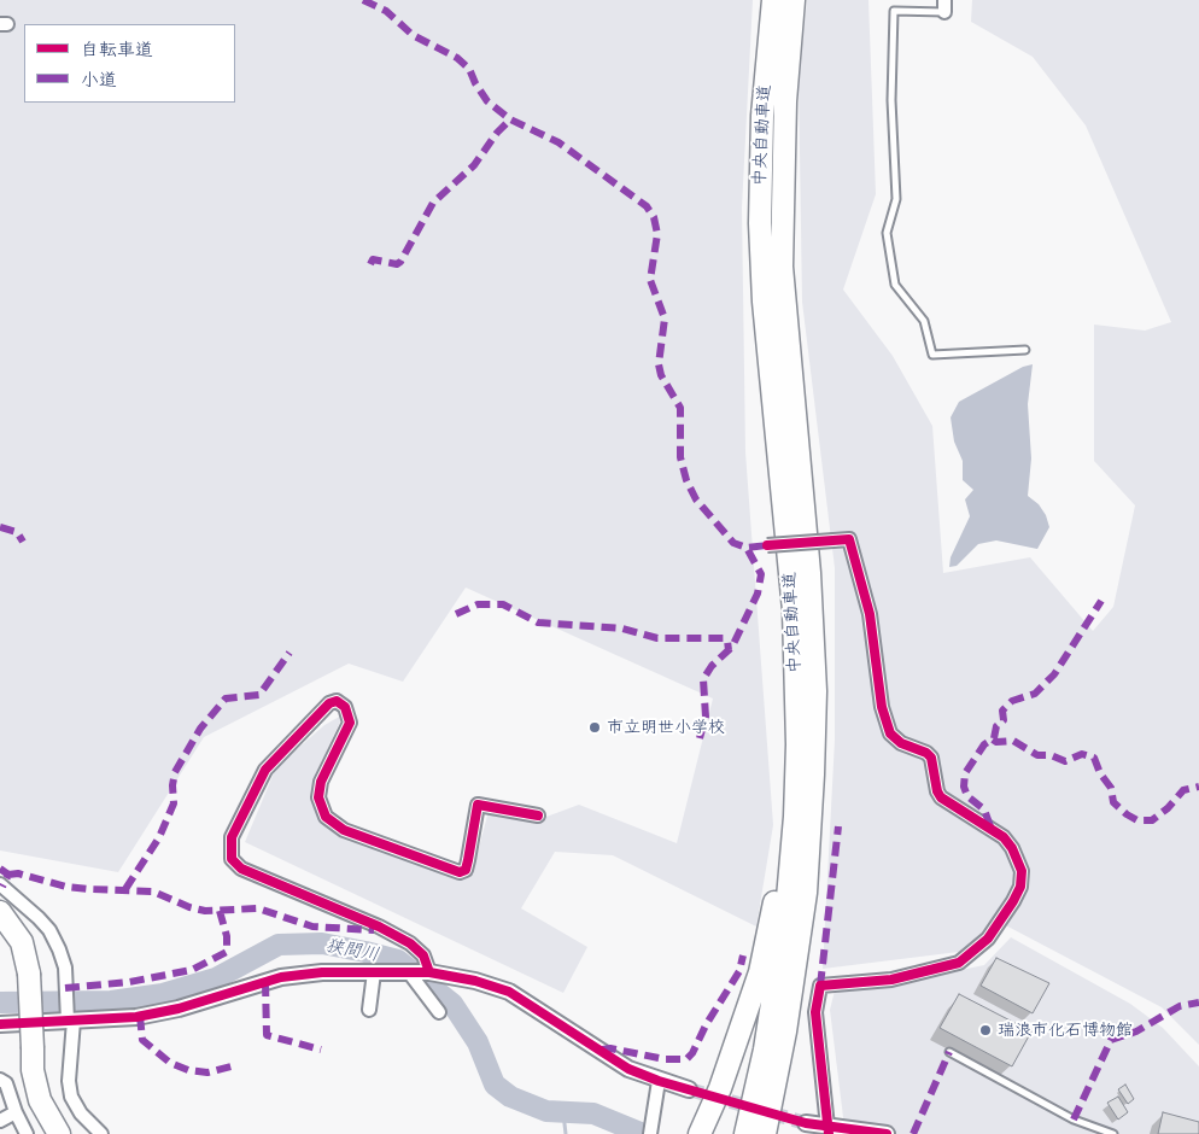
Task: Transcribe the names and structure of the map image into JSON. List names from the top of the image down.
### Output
{
  "streets": {
    "highway": ["中央自動車道"]
  },
  "water": ["狭間川"],
  "places": ["市立明世小学校", "瑞浪市化石博物館"],
  "legend": ["自転車道", "小道"]
}
